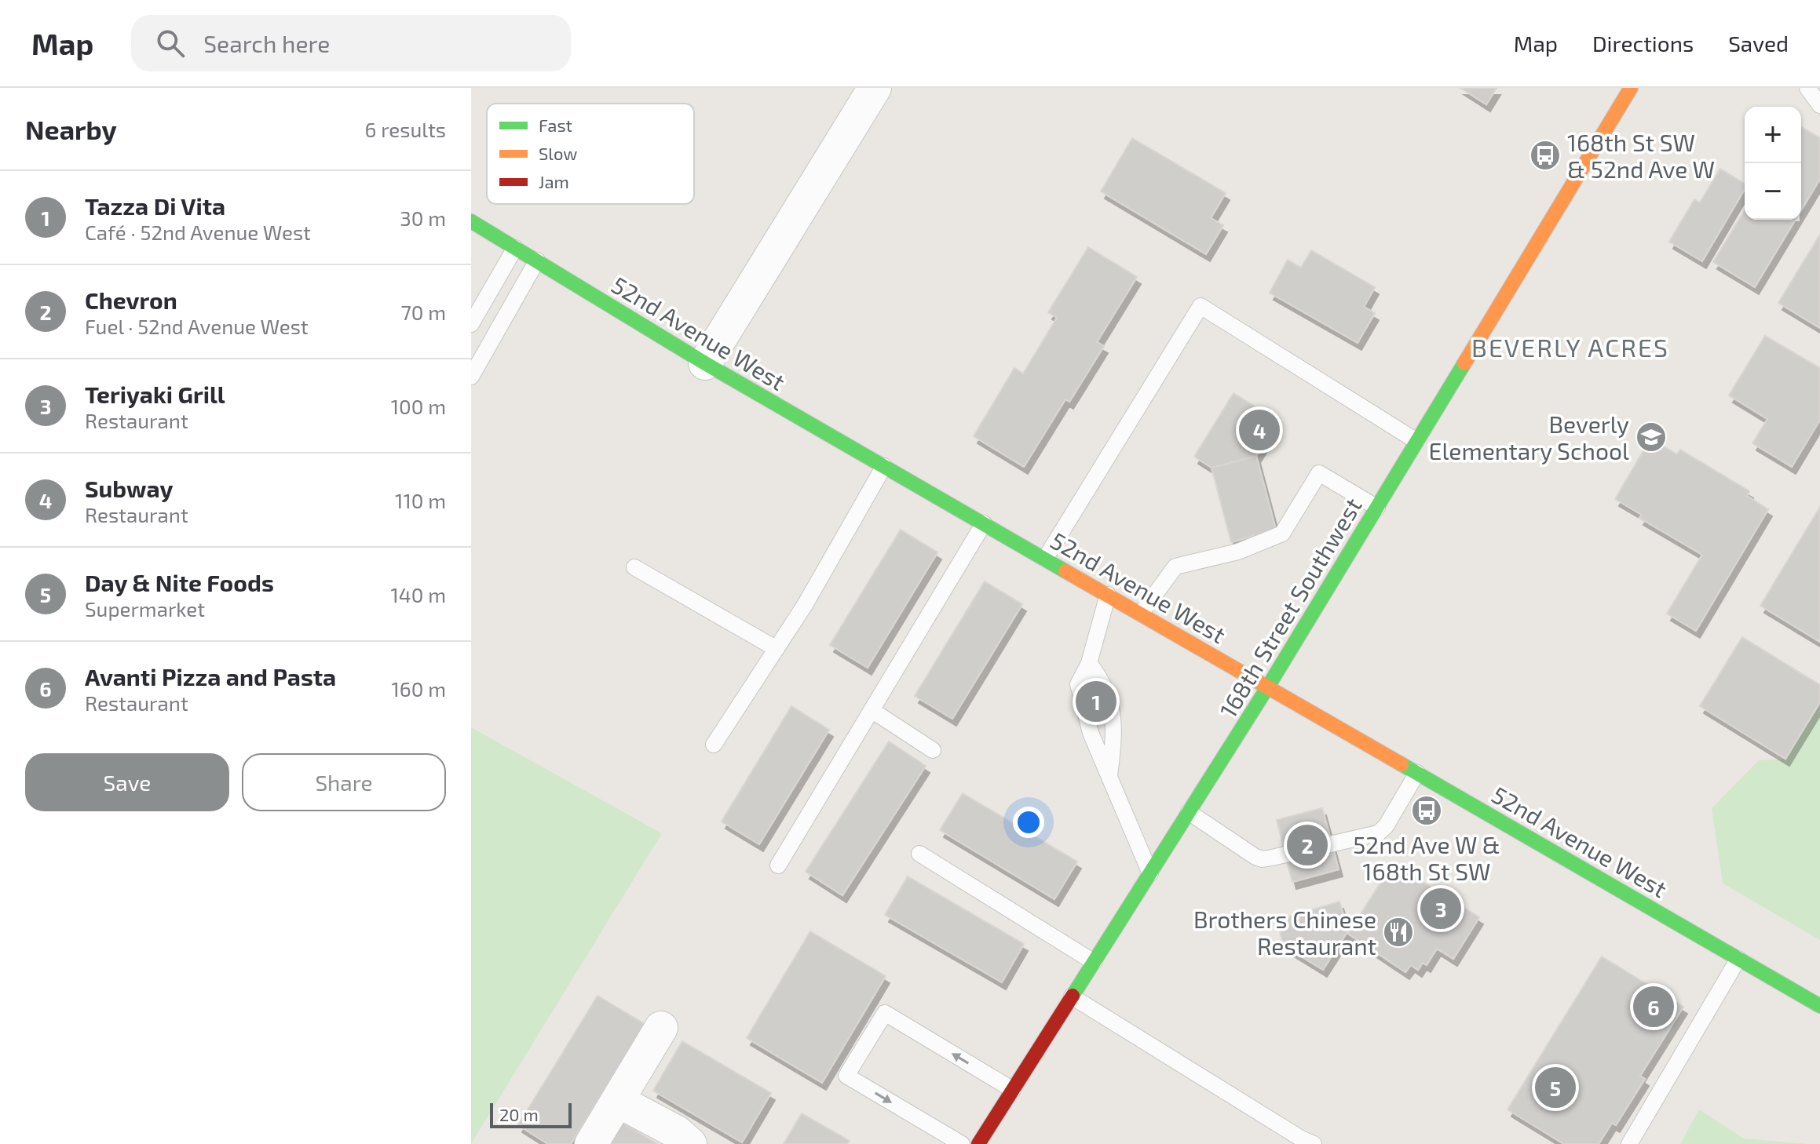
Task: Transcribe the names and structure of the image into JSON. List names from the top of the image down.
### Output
{
  "streets": {
    "street": ["52nd Avenue West", "168th Street Southwest"]
  },
  "crossings": [
    ["52nd Avenue West", "168th Street Southwest"]
  ],
  "districts": ["BEVERLY ACRES"],
  "places": {
    "bus stop": ["168th St SW & 52nd Ave W", "52nd Ave W & 168th St SW"],
    "school or university": ["Beverly Elementary School"],
    "restaurant": ["Brothers Chinese Restaurant"]
  },
  "legend": ["Fast", "Slow", "Jam"],
  "scale_bar": "20 m",
  "page": {
    "header": "Map",
    "search": "Search here",
    "nav": ["Map", "Directions", "Saved"],
    "heading": ["Nearby", "6 results"],
    "map_buttons": ["+", "−"],
    "list": [
      {
        "mark": "1",
        "name": "Tazza Di Vita",
        "note": "Café · 52nd Avenue West",
        "value": "30 m"
      },
      {
        "mark": "2",
        "name": "Chevron",
        "note": "Fuel · 52nd Avenue West",
        "value": "70 m"
      },
      {
        "mark": "3",
        "name": "Teriyaki Grill",
        "note": "Restaurant",
        "value": "100 m"
      },
      {
        "mark": "4",
        "name": "Subway",
        "note": "Restaurant",
        "value": "110 m"
      },
      {
        "mark": "5",
        "name": "Day & Nite Foods",
        "note": "Supermarket",
        "value": "140 m"
      },
      {
        "mark": "6",
        "name": "Avanti Pizza and Pasta",
        "note": "Restaurant",
        "value": "160 m"
      }
    ],
    "pins": [
      "4",
      "1",
      "2",
      "3",
      "6",
      "5"
    ],
    "buttons": ["Save", "Share"],
    "scale": "20 m"
  }
}
